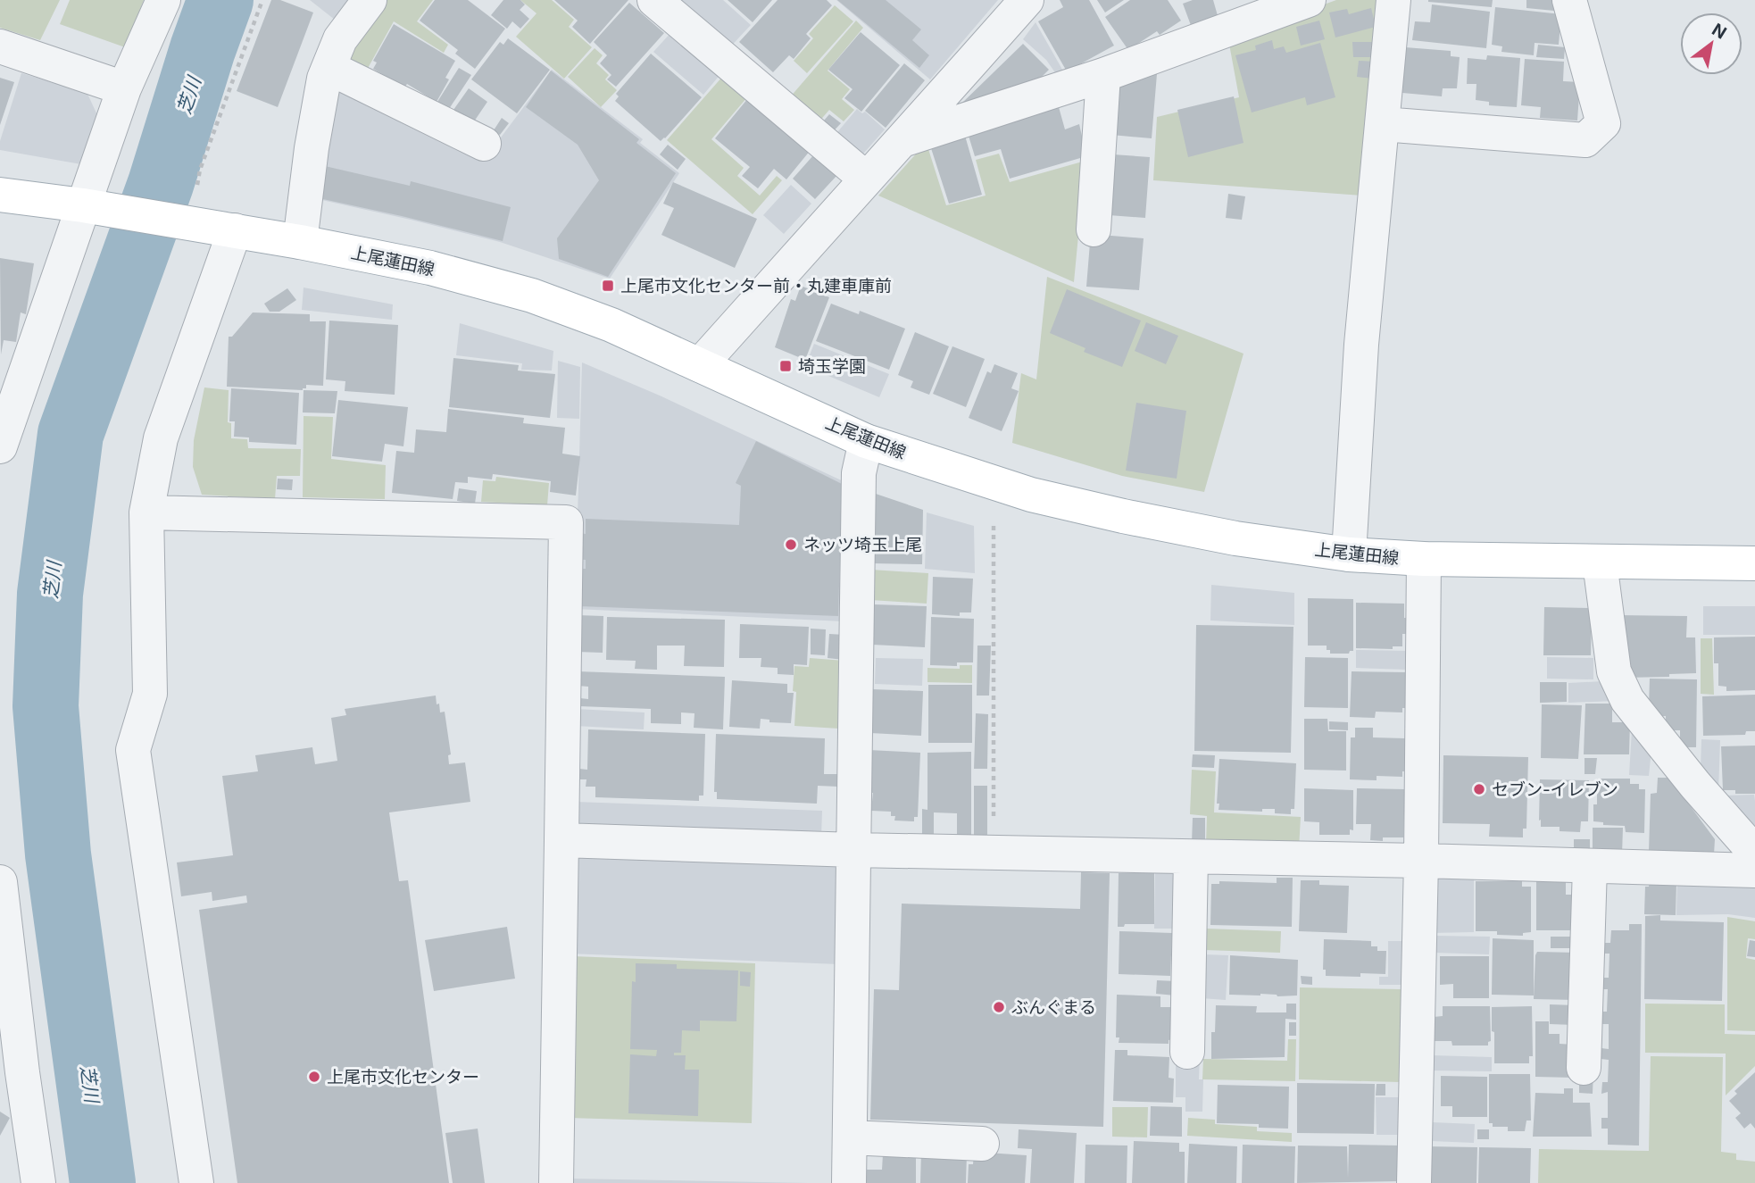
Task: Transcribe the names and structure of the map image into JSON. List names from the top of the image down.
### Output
{
  "streets": {
    "main road": ["上尾蓮田線"]
  },
  "water": ["芝川"],
  "places": {
    "transit": ["上尾市文化センター前・丸建車庫前", "埼玉学園"],
    "other": [
      "ネッツ埼玉上尾",
      "セブン-イレブン",
      "ぶんぐまる",
      "上尾市文化センター"
    ]
  },
  "north": "top right"
}
